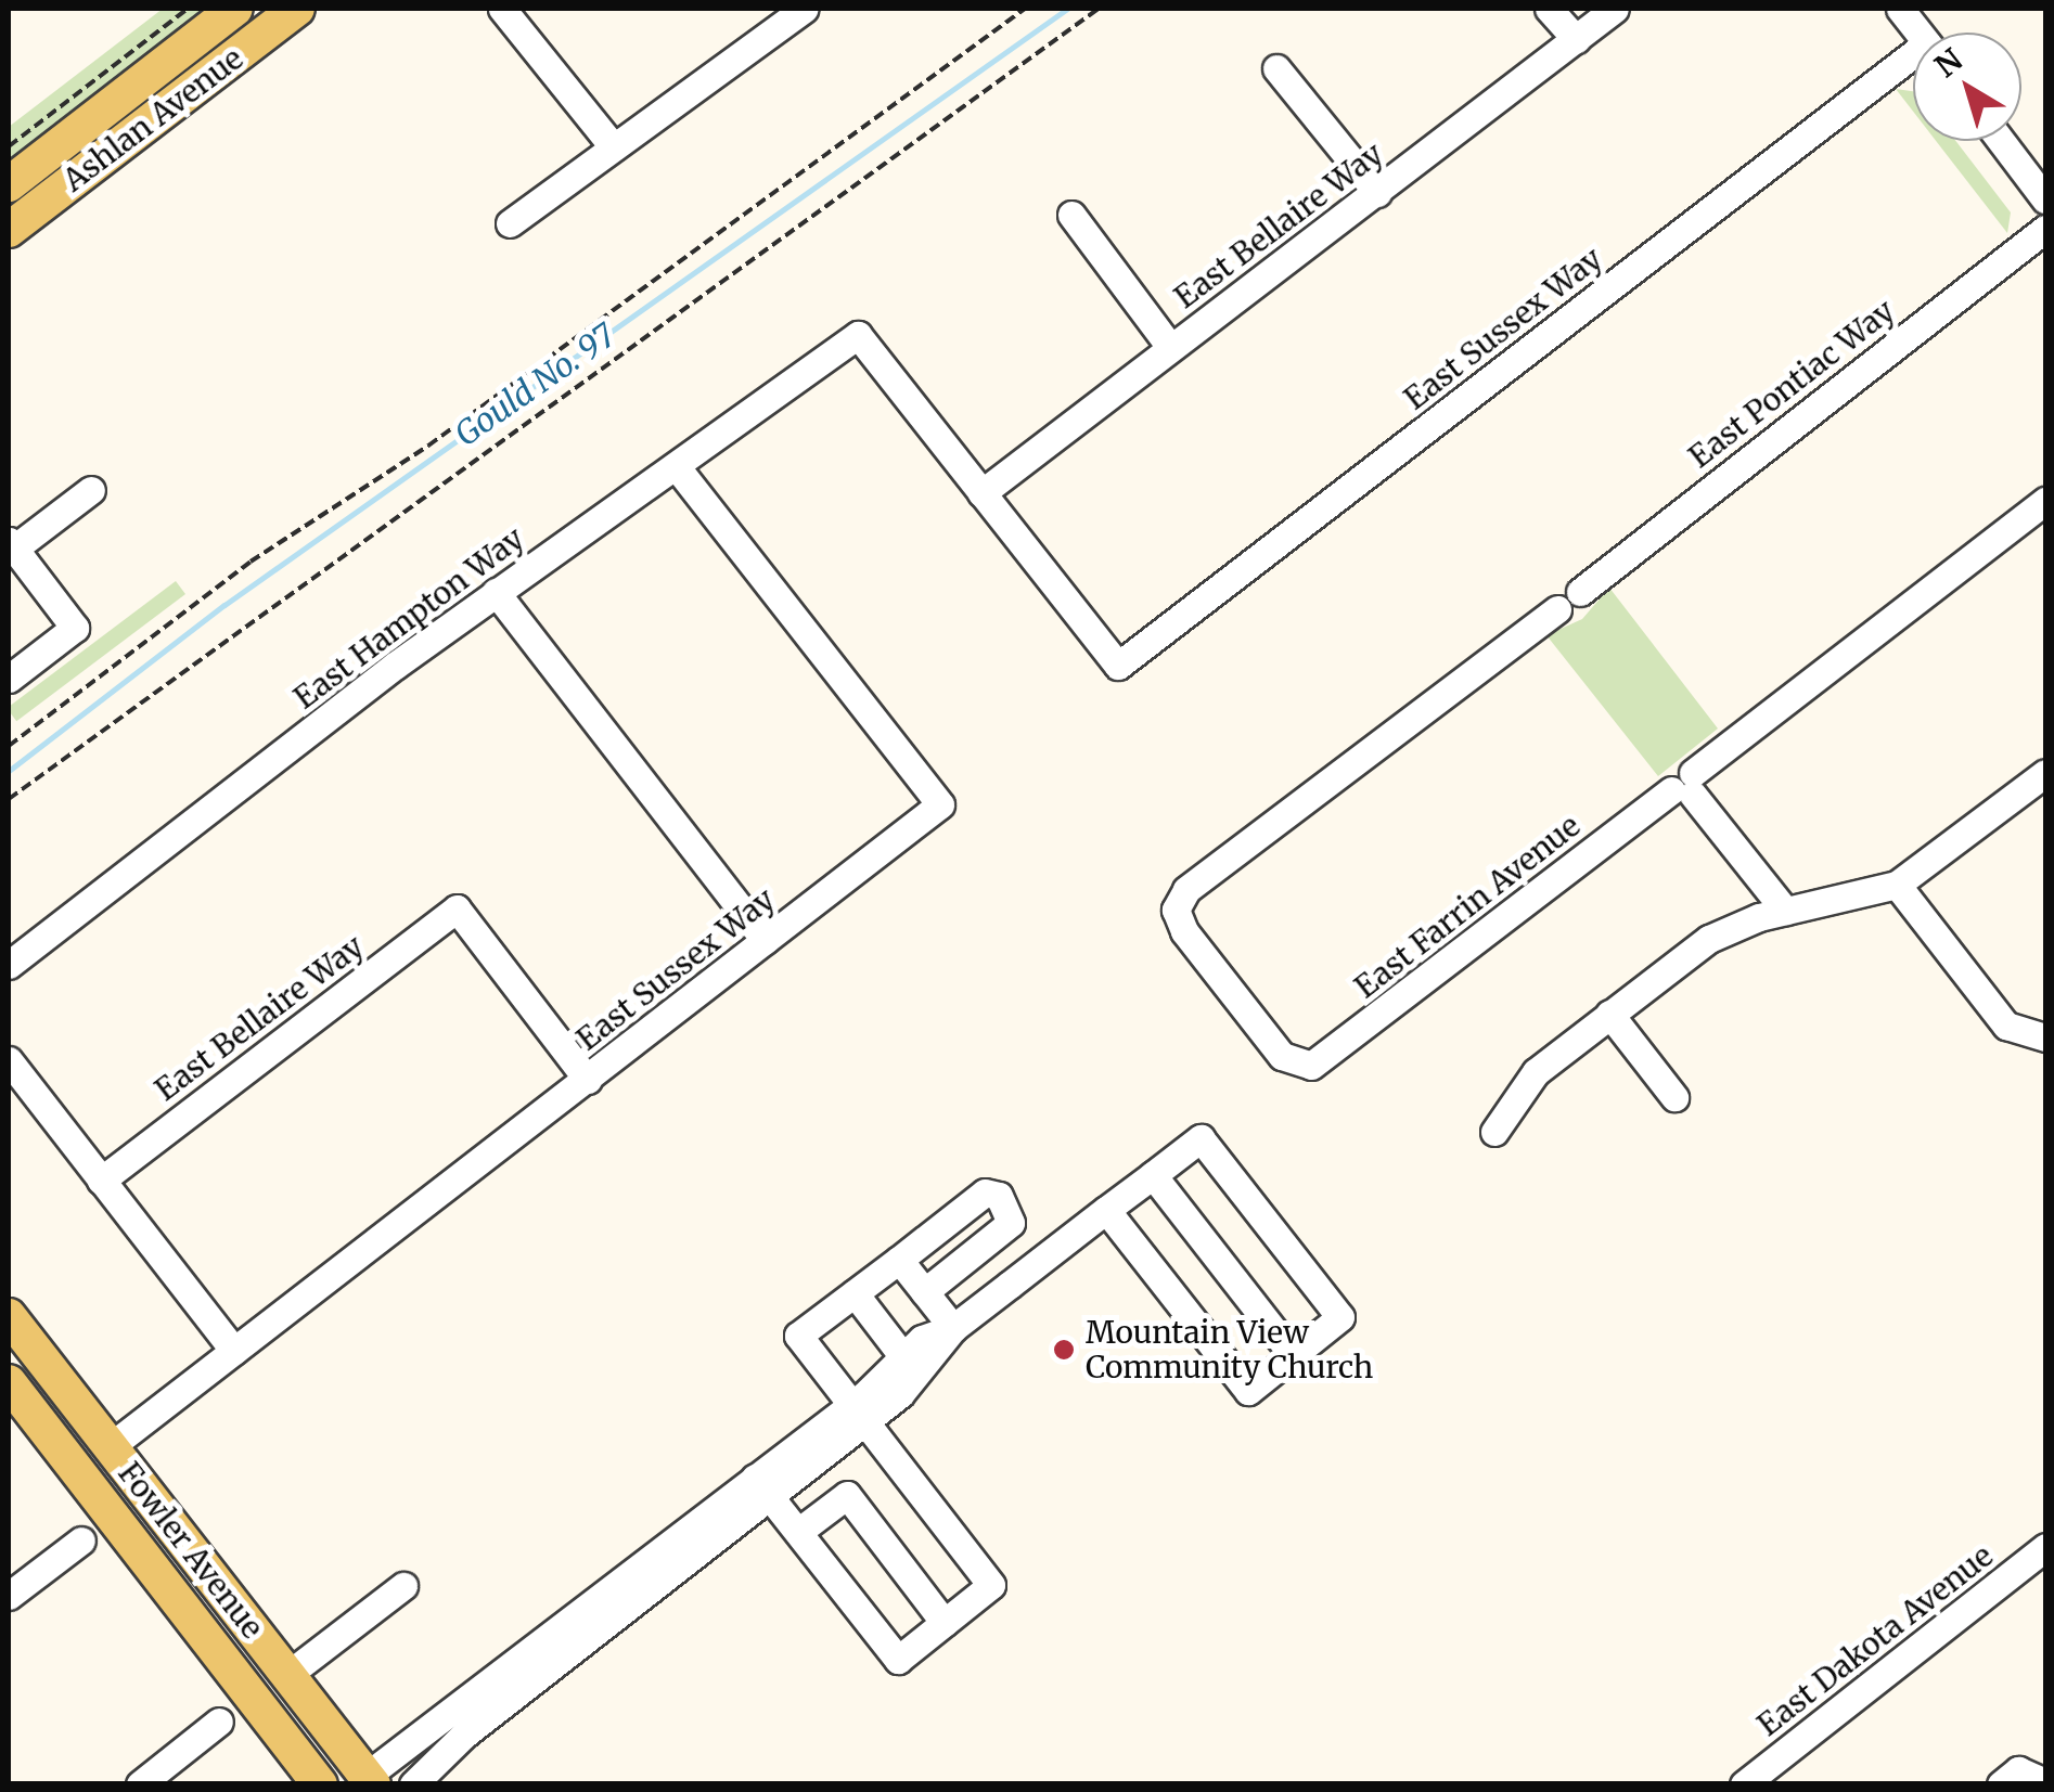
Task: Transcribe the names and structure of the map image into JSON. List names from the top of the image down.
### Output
{
  "streets": {
    "main road": ["Ashlan Avenue", "Fowler Avenue"],
    "street": [
      "East Bellaire Way",
      "East Sussex Way",
      "East Pontiac Way",
      "East Hampton Way",
      "East Farrin Avenue",
      "East Dakota Avenue"
    ]
  },
  "crossings": [
    ["East Bellaire Way", "East Sussex Way"],
    ["East Bellaire Way", "East Hampton Way"],
    ["East Sussex Way", "East Hampton Way"],
    ["East Sussex Way", "Fowler Avenue"],
    ["East Pontiac Way", "East Farrin Avenue"]
  ],
  "water": ["Gould No. 97"],
  "places": ["Mountain View Community Church"],
  "north": "top left"
}
